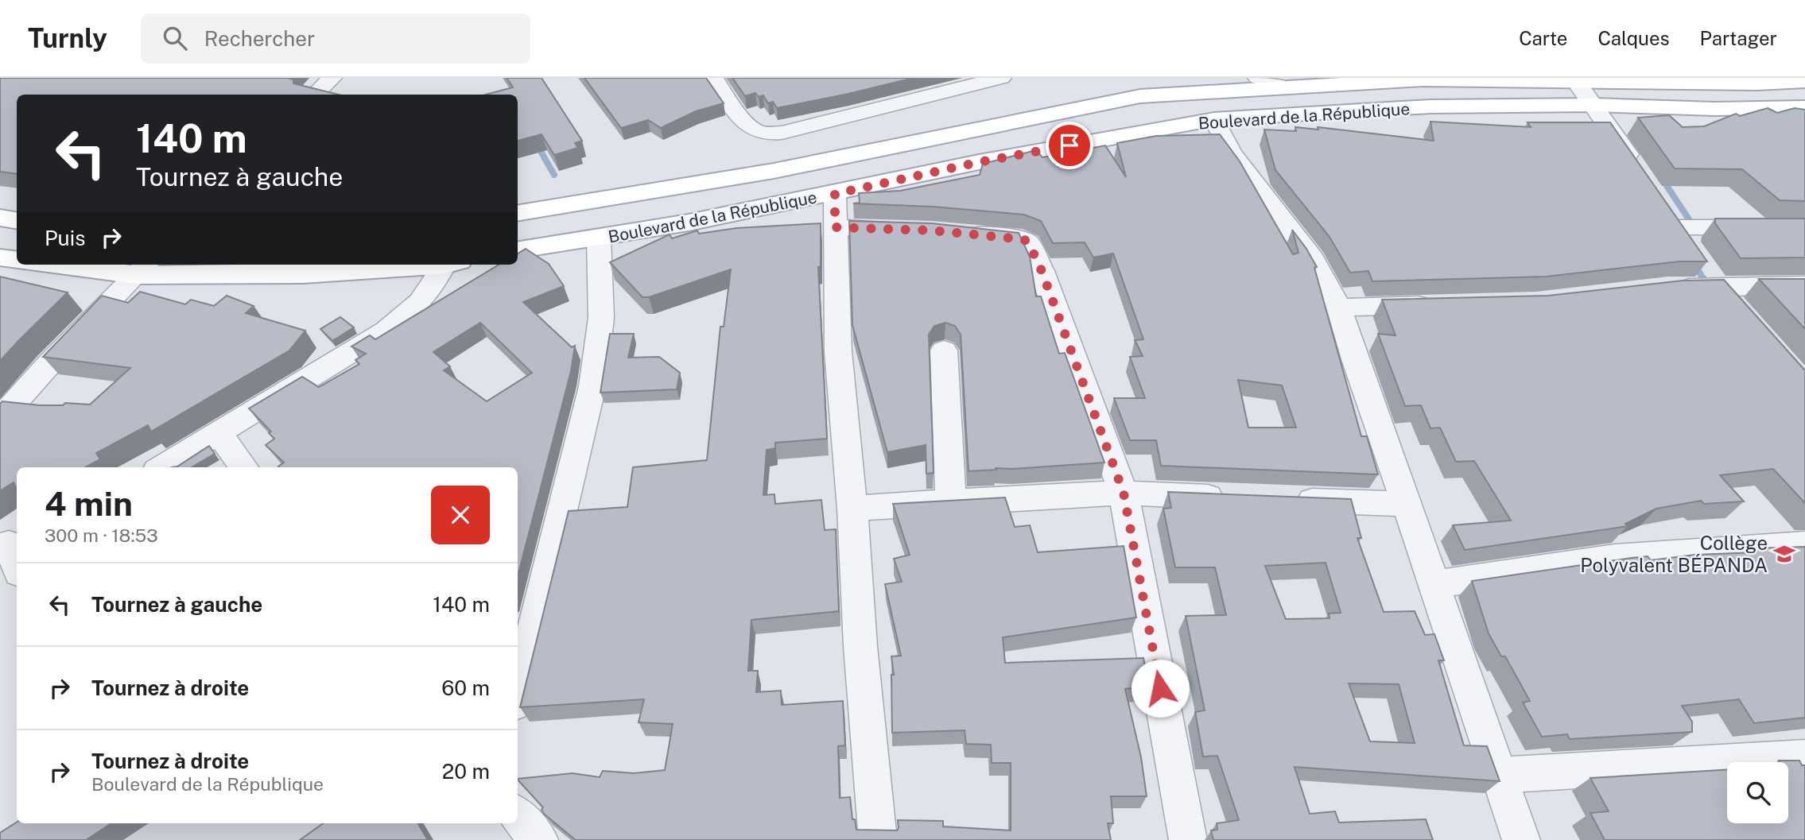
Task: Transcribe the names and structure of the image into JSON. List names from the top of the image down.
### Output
{
  "streets": {
    "main road": ["Boulevard de la République"]
  },
  "places": {
    "school or university": ["Collège Polyvalent BÉPANDA"]
  },
  "page": {
    "header": "Turnly",
    "search": "Rechercher",
    "nav": ["Carte", "Calques", "Partager"],
    "turn": ["140 m", "Tournez à gauche"],
    "then": "Puis",
    "heading": ["4 min", "300 m · 18:53"],
    "list": [
      {
        "name": "Tournez à gauche",
        "value": "140 m"
      },
      {
        "name": "Tournez à droite",
        "value": "60 m"
      },
      {
        "name": "Tournez à droite",
        "note": "Boulevard de la République",
        "value": "20 m"
      }
    ]
  }
}
